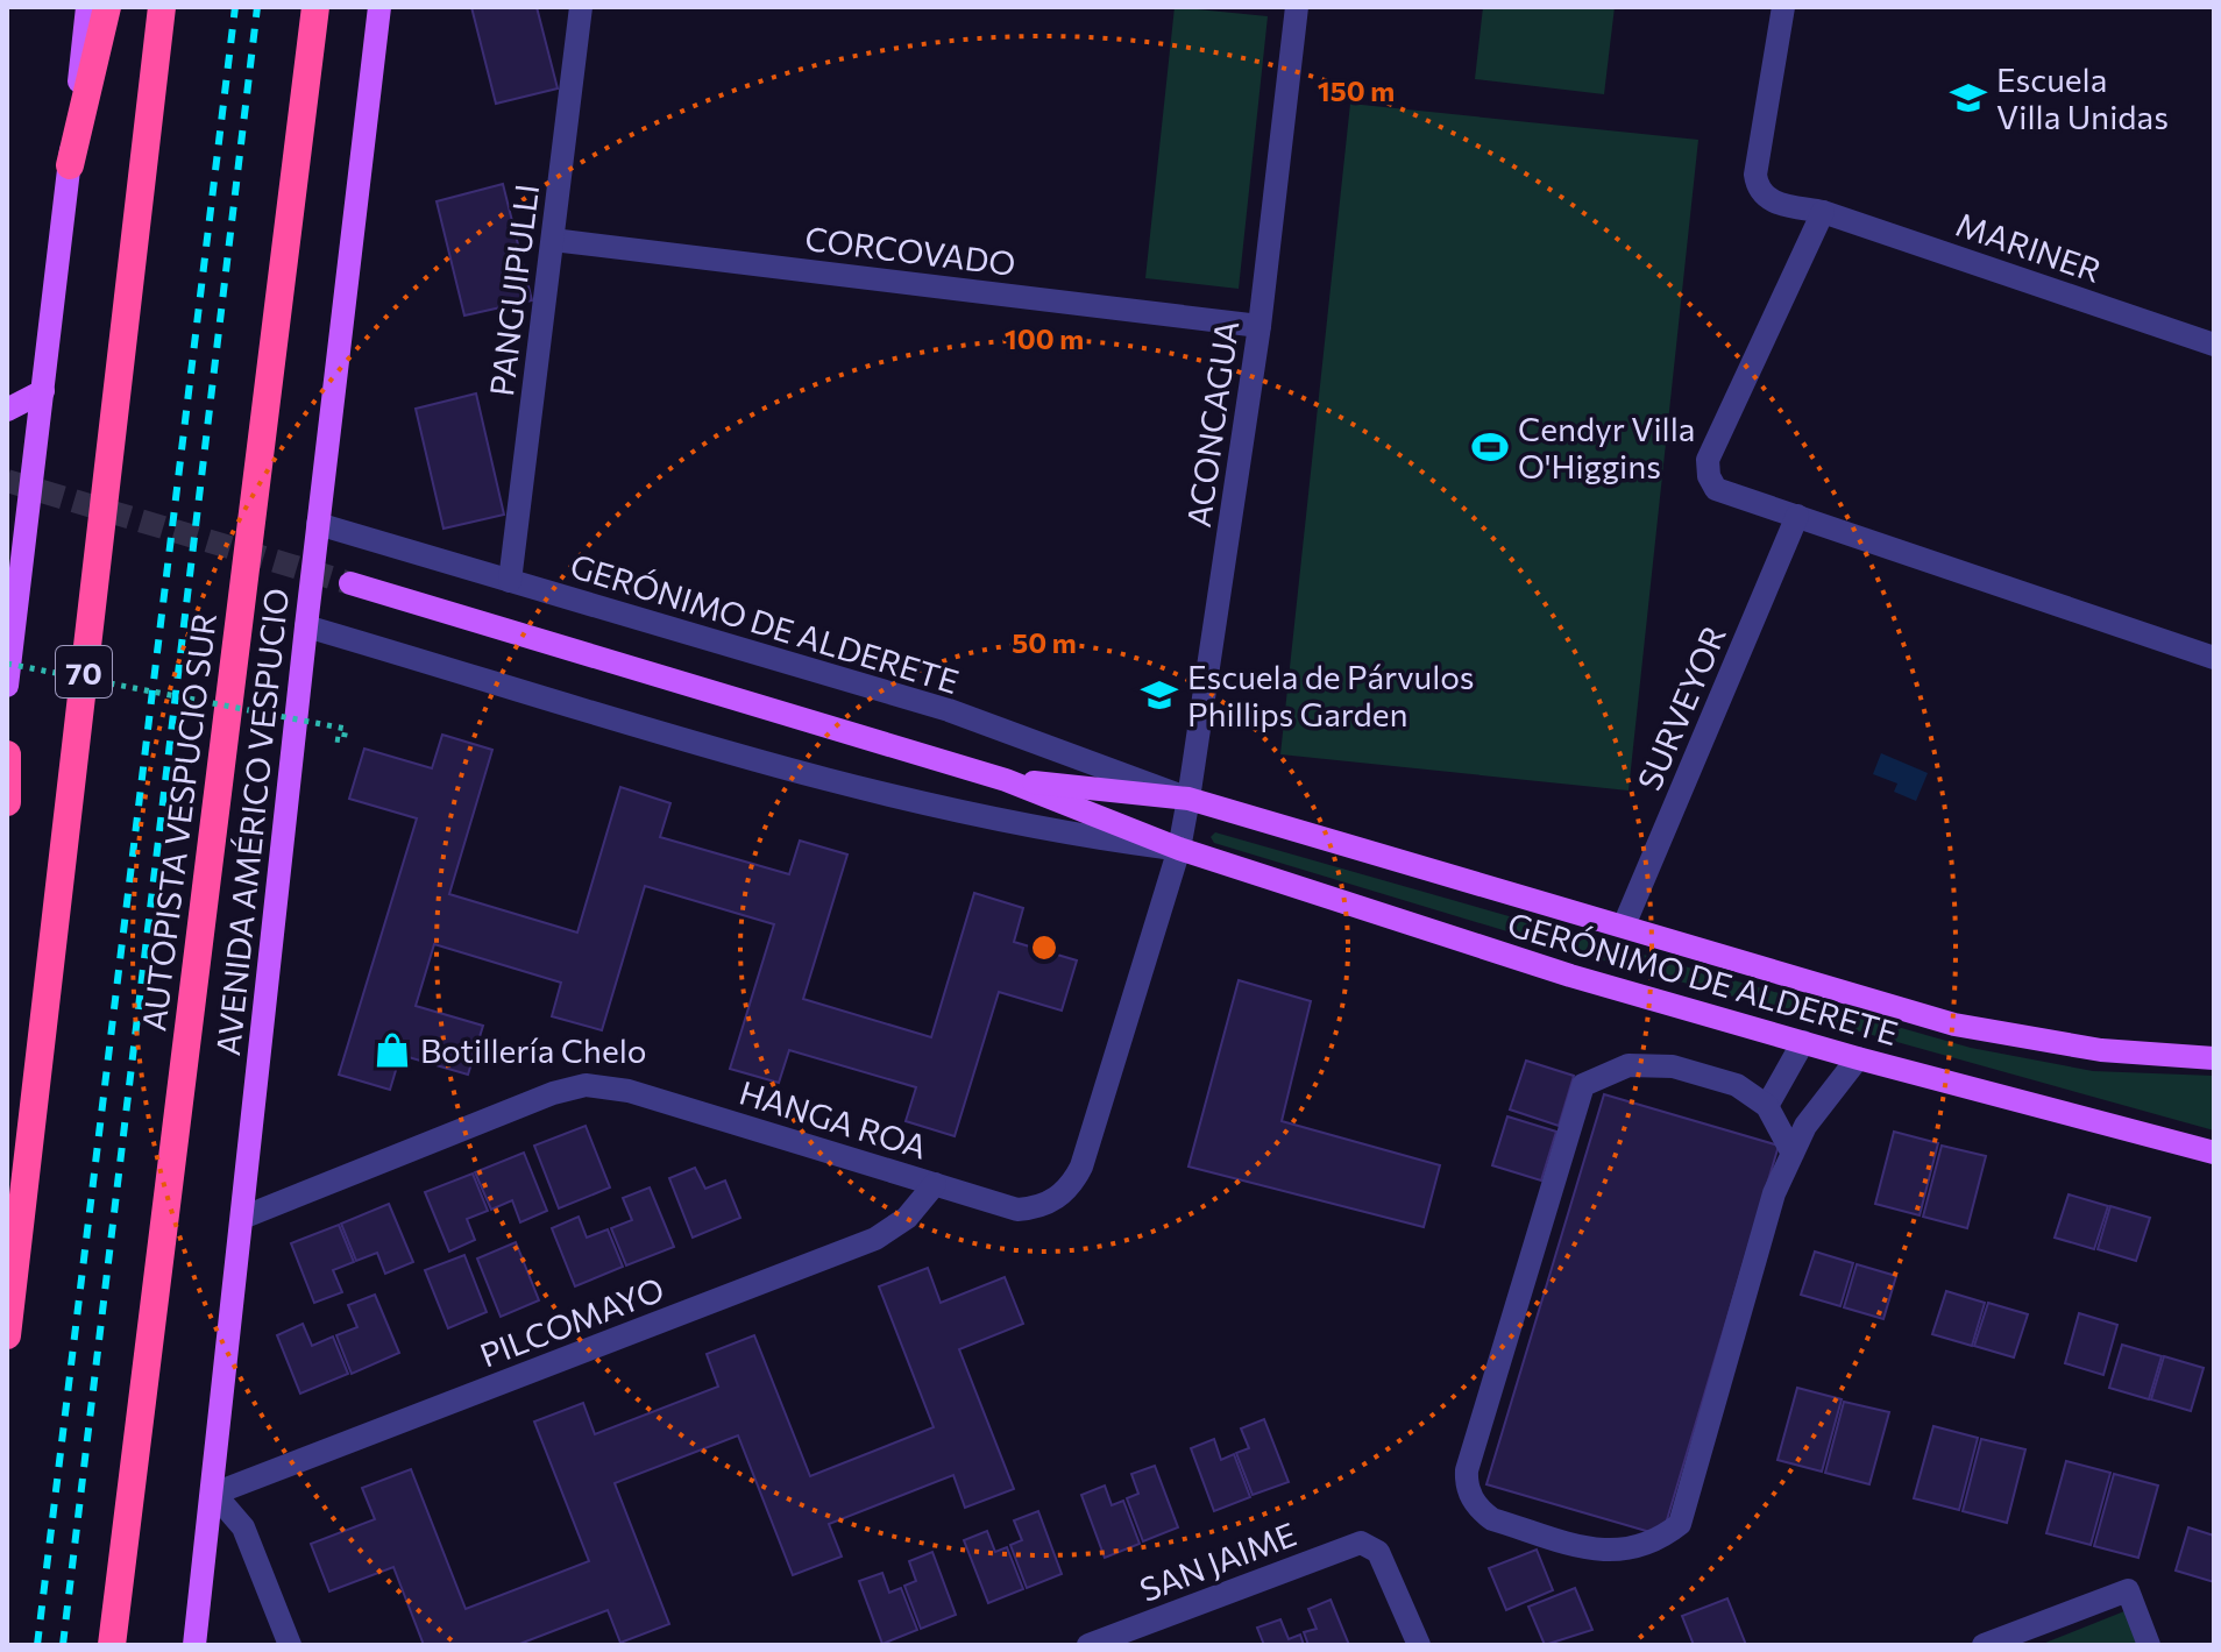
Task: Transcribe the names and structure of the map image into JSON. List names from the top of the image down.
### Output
{
  "streets": {
    "highway": ["70", "AUTOPISTA VESPUCIO SUR"],
    "main road": ["GERÓNIMO DE ALDERETE", "AVENIDA AMÉRICO VESPUCIO"],
    "street": [
      "MARINER",
      "CORCOVADO",
      "PANGUIPULLI",
      "ACONCAGUA",
      "SURVEYOR",
      "HANGA ROA",
      "PILCOMAYO",
      "SAN JAIME"
    ]
  },
  "crossings": [
    ["CORCOVADO", "PANGUIPULLI"],
    ["CORCOVADO", "ACONCAGUA"],
    ["PANGUIPULLI", "GERÓNIMO DE ALDERETE"],
    ["ACONCAGUA", "GERÓNIMO DE ALDERETE"],
    ["ACONCAGUA", "HANGA ROA"],
    ["GERÓNIMO DE ALDERETE", "SURVEYOR"],
    ["GERÓNIMO DE ALDERETE", "AVENIDA AMÉRICO VESPUCIO"],
    ["GERÓNIMO DE ALDERETE", "HANGA ROA"],
    ["AVENIDA AMÉRICO VESPUCIO", "HANGA ROA"],
    ["AVENIDA AMÉRICO VESPUCIO", "PILCOMAYO"],
    ["HANGA ROA", "PILCOMAYO"]
  ],
  "places": {
    "school or university": ["Escuela Villa Unidas", "Escuela de Párvulos Phillips Garden"],
    "sports": ["Cendyr Villa O'Higgins"],
    "shop": ["Botillería Chelo"]
  },
  "rings": ["150 m", "100 m", "50 m"]
}
